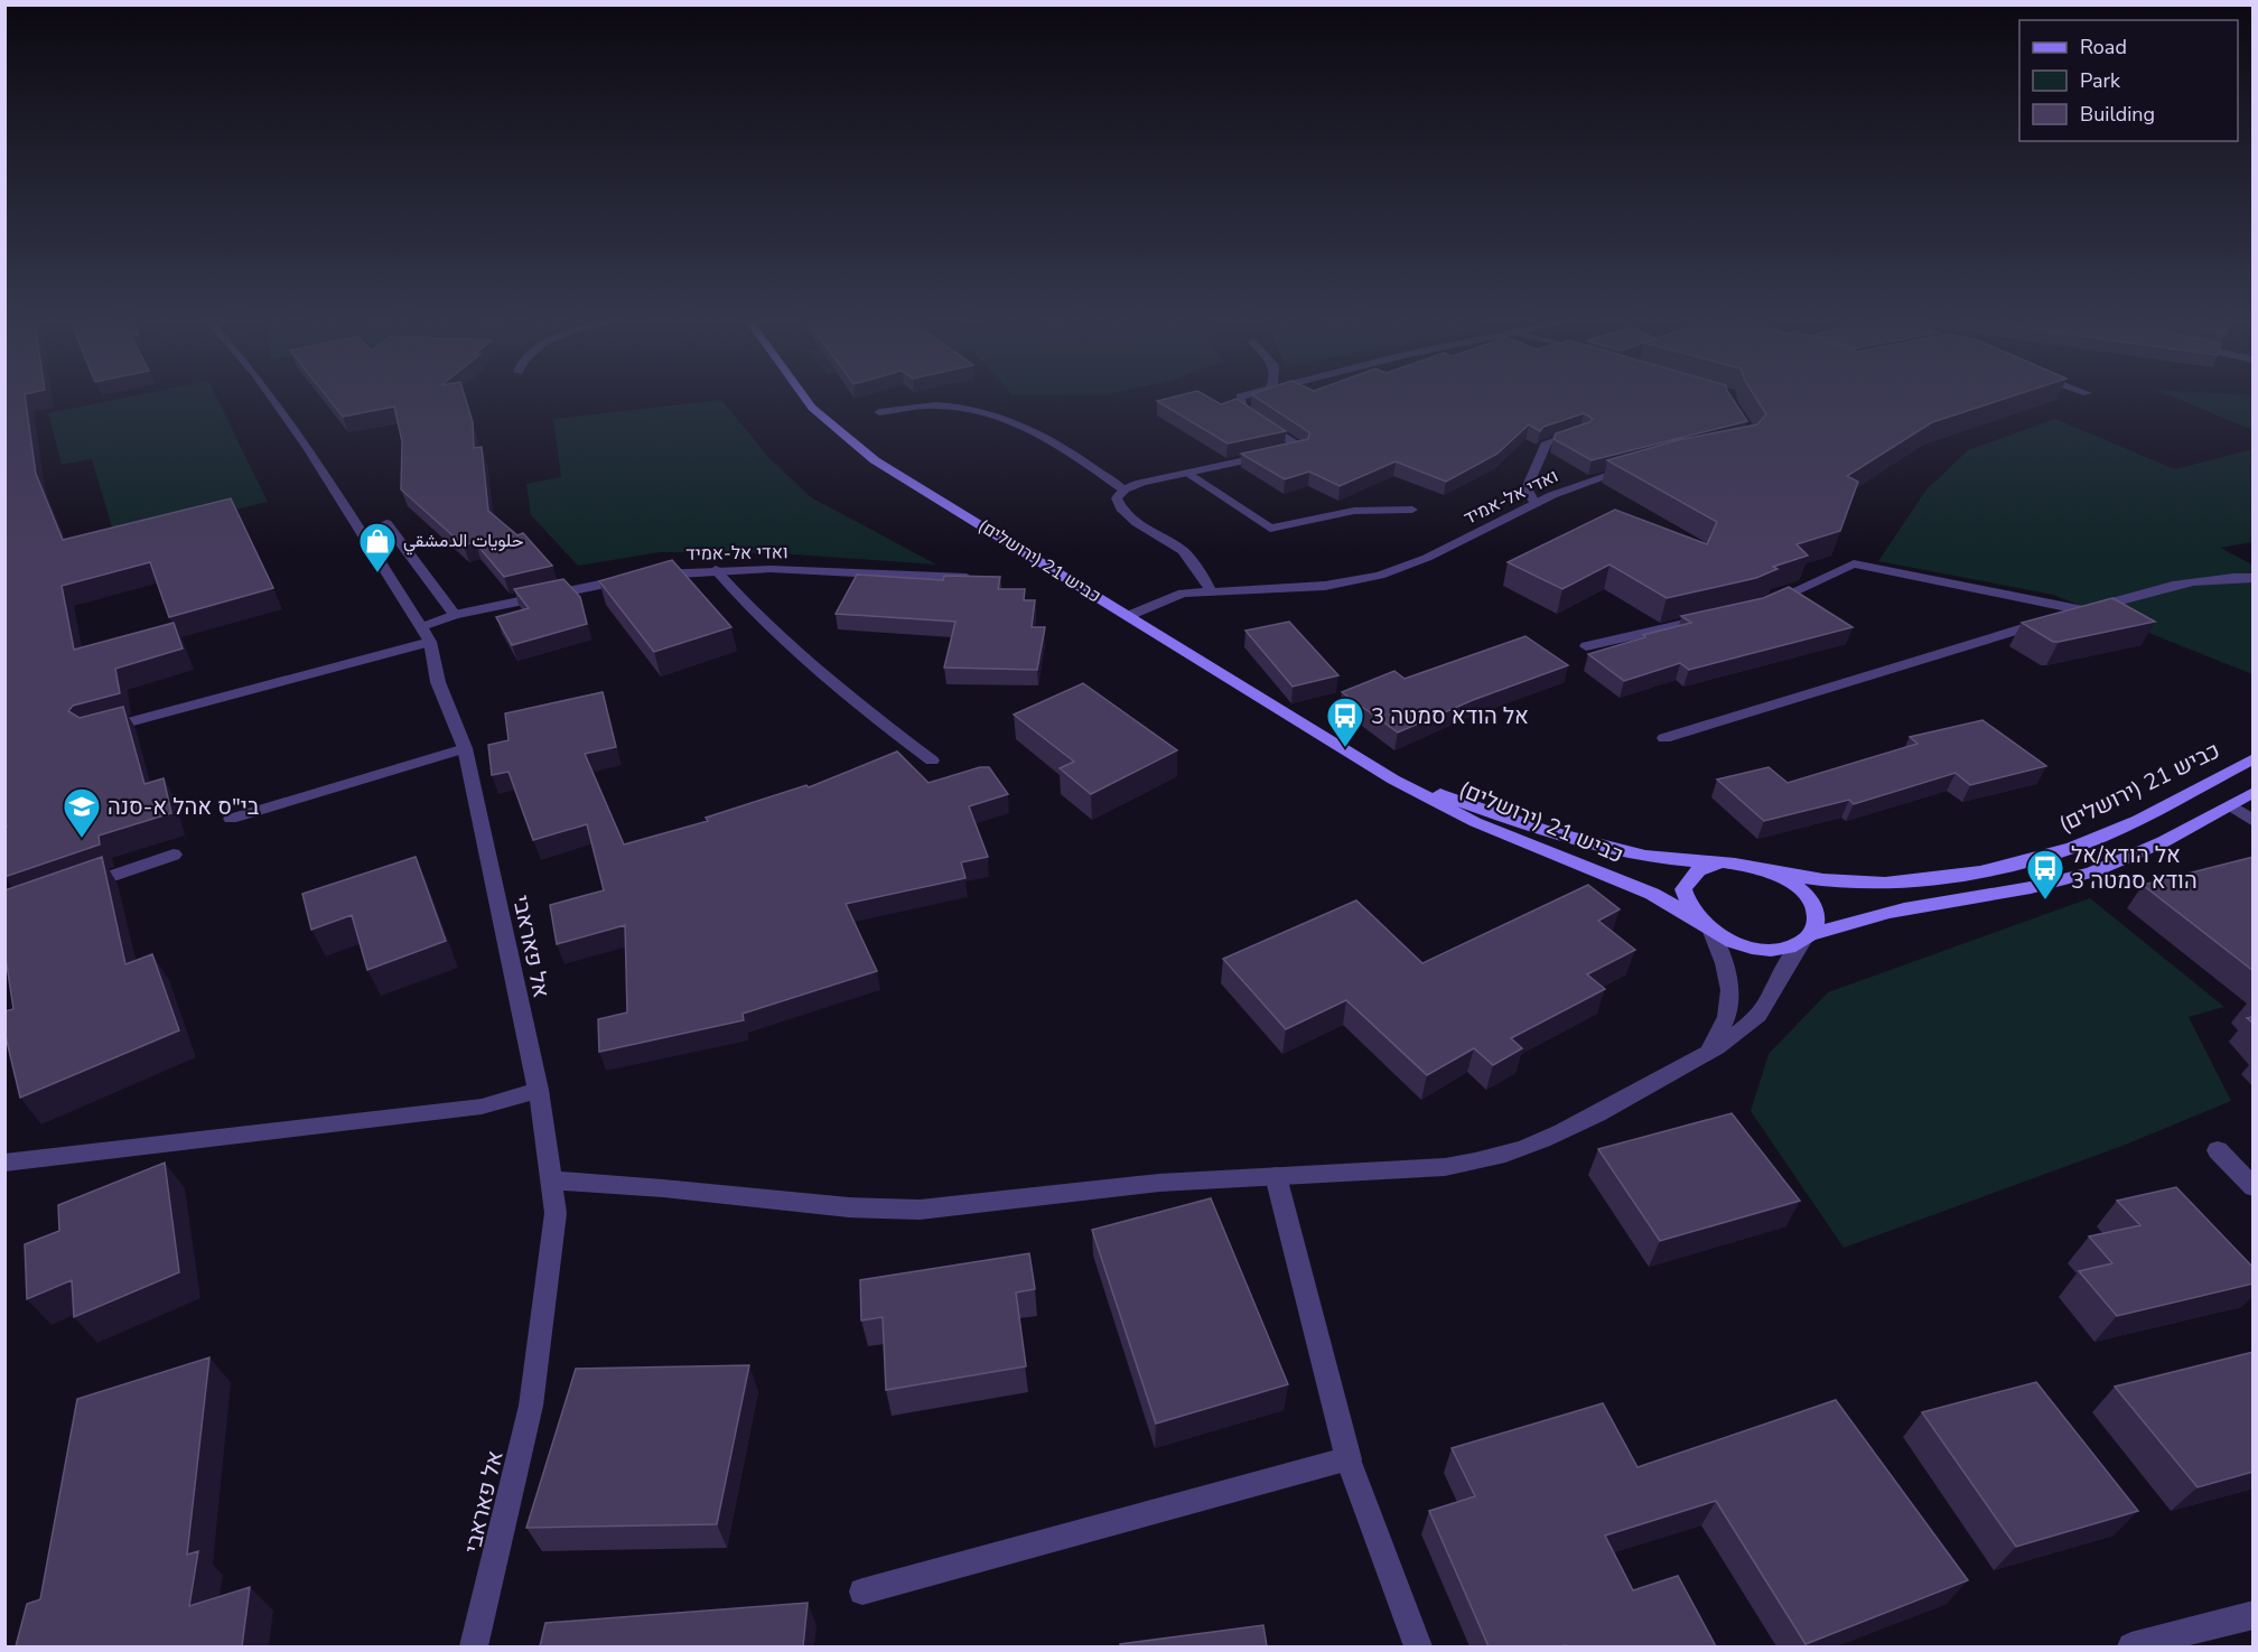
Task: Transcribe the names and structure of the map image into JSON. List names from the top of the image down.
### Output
{
  "streets": {
    "main road": ["כביש 21 (ירושלים)"],
    "street": ["ואדי אל-אמיד", "אל פאראבי"]
  },
  "crossings": [
    ["ואדי אל-אמיד", "כביש 21 (ירושלים)"],
    ["ואדי אל-אמיד", "אל פאראבי"]
  ],
  "places": {
    "shop": ["حلويات الدمشقي"],
    "bus stop": ["אל הודא סמטה 3", "אל הודא/אל הודא סמטה 3"],
    "school or university": ["בי\"ס אהל א-סנה"]
  },
  "legend": ["Road", "Park", "Building"]
}
